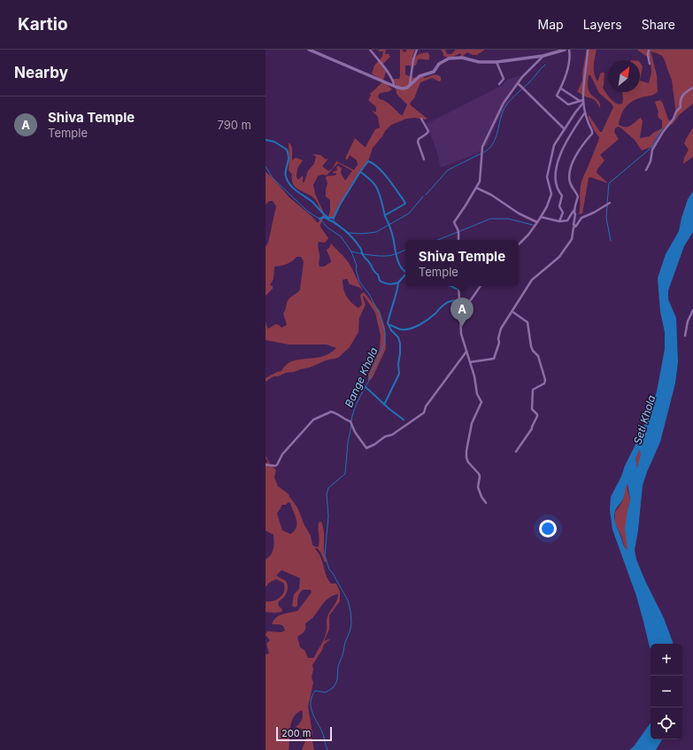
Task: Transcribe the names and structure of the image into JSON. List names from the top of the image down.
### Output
{
  "water": ["Bange Khola", "Seti Khola"],
  "scale_bar": "200 m",
  "north": "top right",
  "page": {
    "header": "Kartio",
    "nav": ["Map", "Layers", "Share"],
    "heading": "Nearby",
    "list": [
      {
        "mark": "A",
        "name": "Shiva Temple",
        "note": "Temple",
        "value": "790 m"
      }
    ],
    "popup": ["Shiva Temple", "Temple"],
    "pins": "A",
    "map_buttons": ["+", "−"],
    "scale": "200 m"
  }
}
